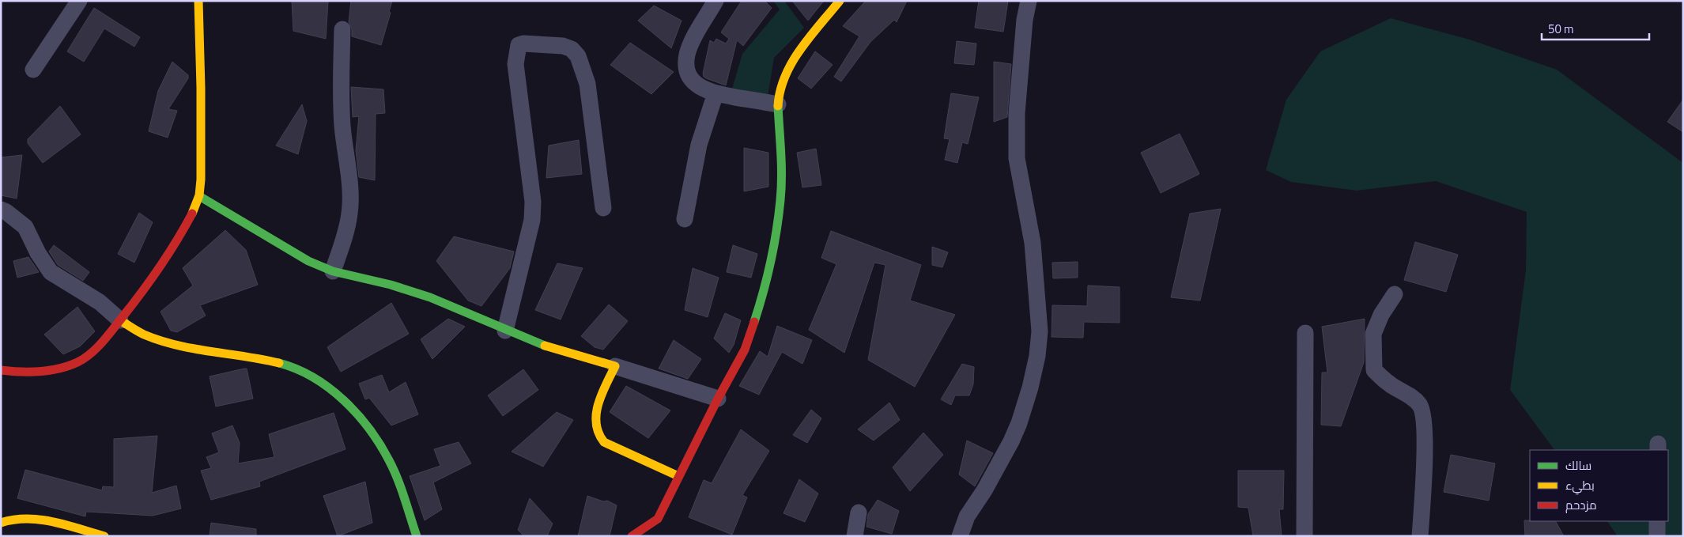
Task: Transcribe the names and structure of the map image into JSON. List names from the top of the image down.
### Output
{
  "legend": ["سالك", "بطيء", "مزدحم"],
  "scale_bar": "50 m"
}
